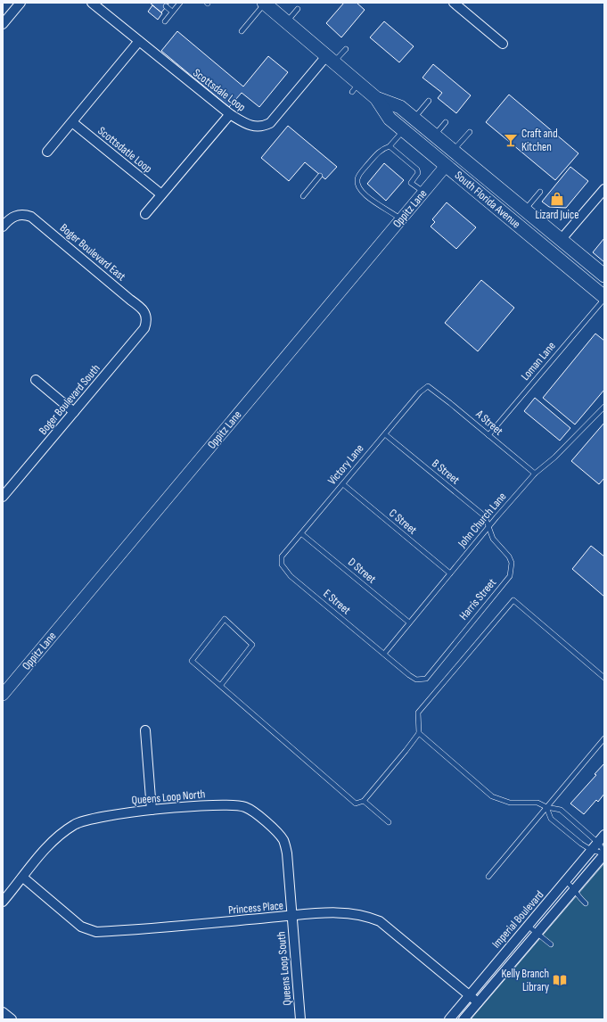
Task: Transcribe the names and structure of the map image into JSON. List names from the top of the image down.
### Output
{
  "streets": {
    "main road": ["South Florida Avenue"],
    "street": [
      "Scottsdale Loop",
      "Scottsdatle Loop",
      "Oppitz Lane",
      "Boger Boulevard East",
      "Boger Boulevard South",
      "Queens Loop North",
      "Princess Place",
      "Imperial Boulevard",
      "Queens Loop South"
    ],
    "lane": [
      "Loman Lane",
      "A Street",
      "Victory Lane",
      "B Street",
      "John Church Lane",
      "C Street",
      "D Street",
      "Harris Street",
      "E Street"
    ]
  },
  "crossings": [
    ["Scottsdale Loop", "South Florida Avenue"],
    ["South Florida Avenue", "Oppitz Lane"],
    ["South Florida Avenue", "Loman Lane"],
    ["Boger Boulevard East", "Boger Boulevard South"],
    ["Loman Lane", "A Street"],
    ["A Street", "Victory Lane"],
    ["A Street", "John Church Lane"],
    ["Victory Lane", "B Street"],
    ["Victory Lane", "C Street"],
    ["Victory Lane", "D Street"],
    ["Victory Lane", "E Street"],
    ["B Street", "John Church Lane"],
    ["B Street", "Harris Street"],
    ["John Church Lane", "C Street"],
    ["John Church Lane", "D Street"],
    ["John Church Lane", "Harris Street"],
    ["John Church Lane", "E Street"],
    ["Harris Street", "E Street"],
    ["Queens Loop North", "Princess Place"],
    ["Queens Loop North", "Queens Loop South"],
    ["Princess Place", "Imperial Boulevard"],
    ["Princess Place", "Queens Loop South"]
  ],
  "places": {
    "bar": ["Craft and Kitchen"],
    "shop": ["Lizard Juice"],
    "library": ["Kelly Branch Library"]
  }
}
